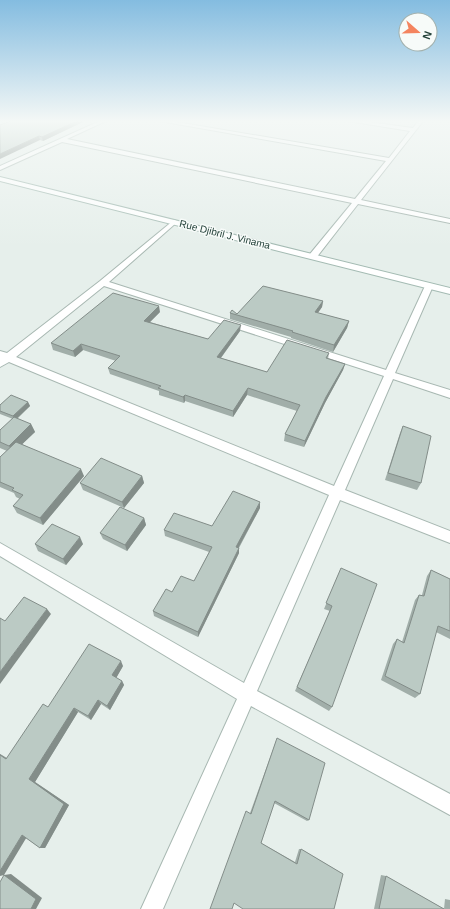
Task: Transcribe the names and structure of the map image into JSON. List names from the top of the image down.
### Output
{
  "streets": {
    "street": ["Rue Djibril J. Vinama"]
  },
  "north": "right"
}
